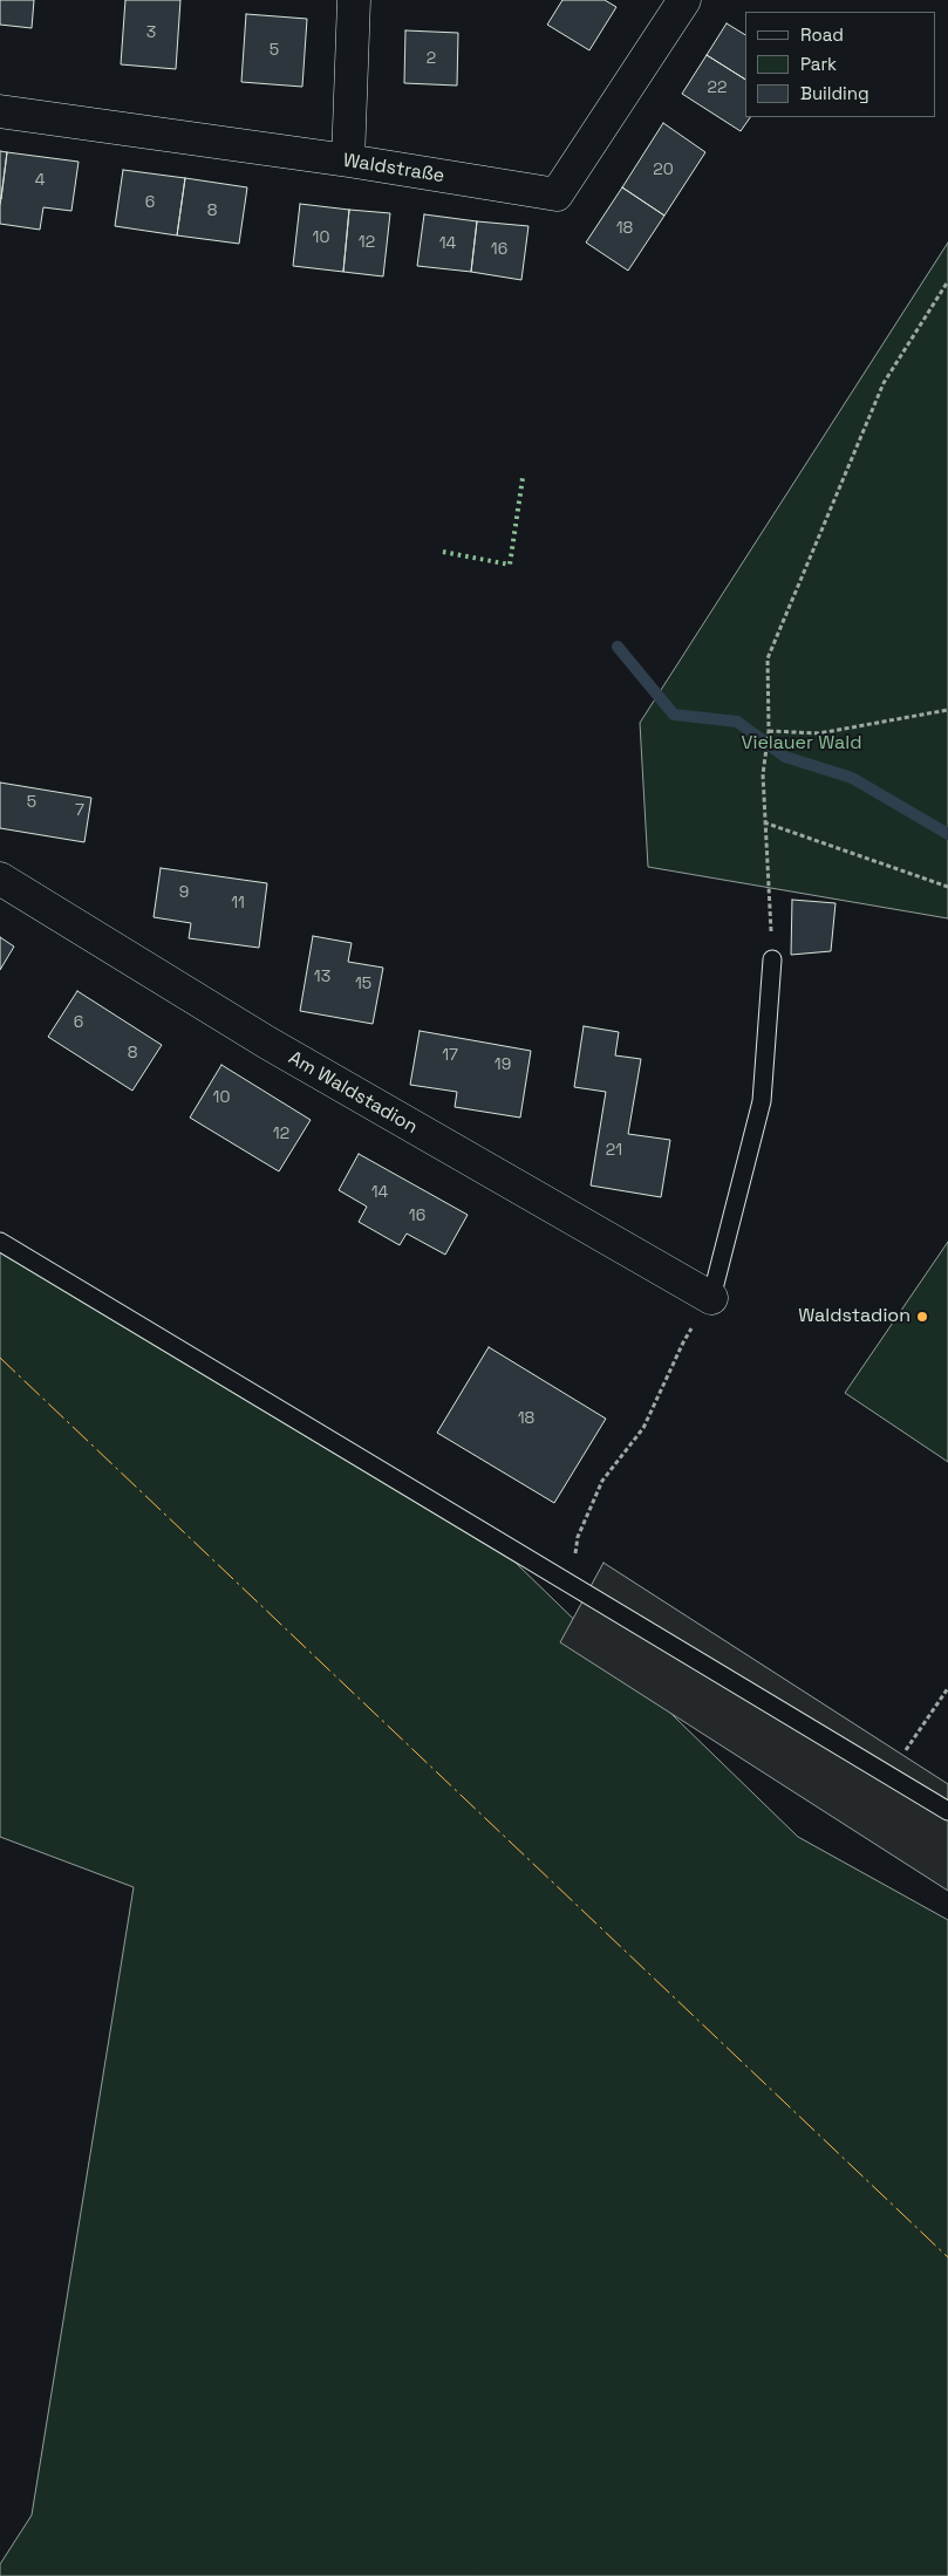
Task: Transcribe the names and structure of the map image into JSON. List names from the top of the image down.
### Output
{
  "streets": {
    "street": ["Waldstraße", "Am Waldstadion"]
  },
  "parks": ["Vielauer Wald"],
  "places": ["Waldstadion"],
  "house_numbers": [
    "3",
    "5",
    "2",
    "22",
    "20",
    "4",
    "6",
    "8",
    "18",
    "10",
    "12",
    "14",
    "16",
    "5",
    "7",
    "9",
    "11",
    "13",
    "15",
    "6",
    "8",
    "17",
    "19",
    "10",
    "12",
    "21",
    "14",
    "16",
    "18"
  ],
  "legend": ["Road", "Park", "Building"]
}
